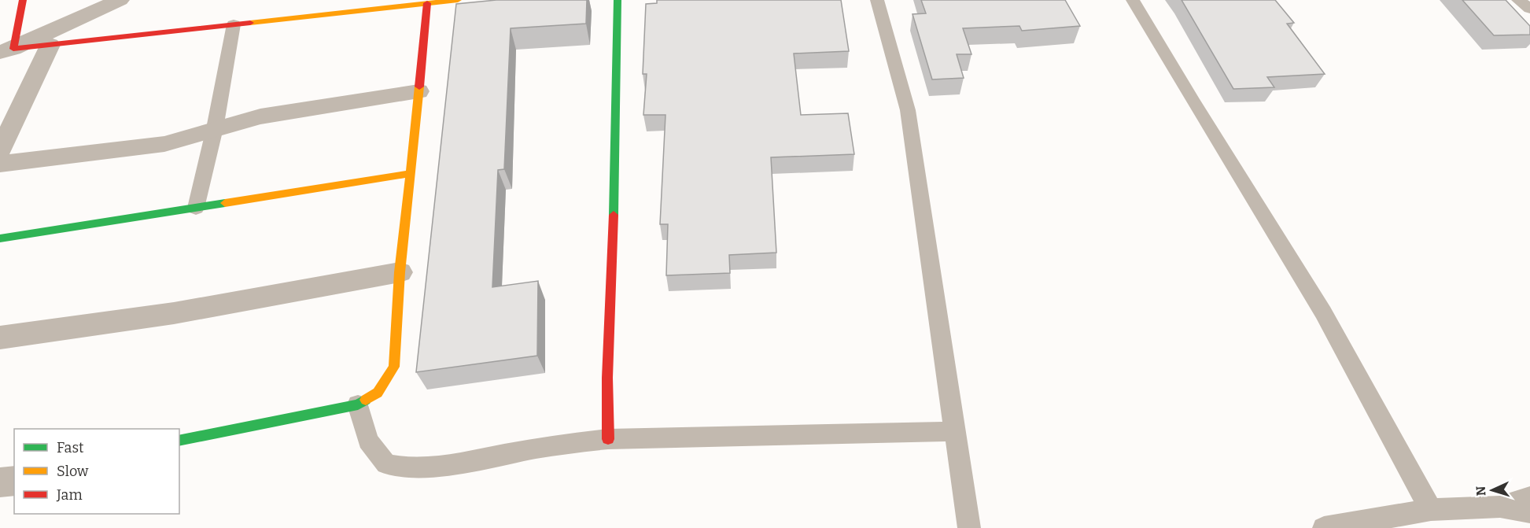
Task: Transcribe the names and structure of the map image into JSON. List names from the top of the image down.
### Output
{
  "legend": ["Fast", "Slow", "Jam"],
  "north": "left"
}
